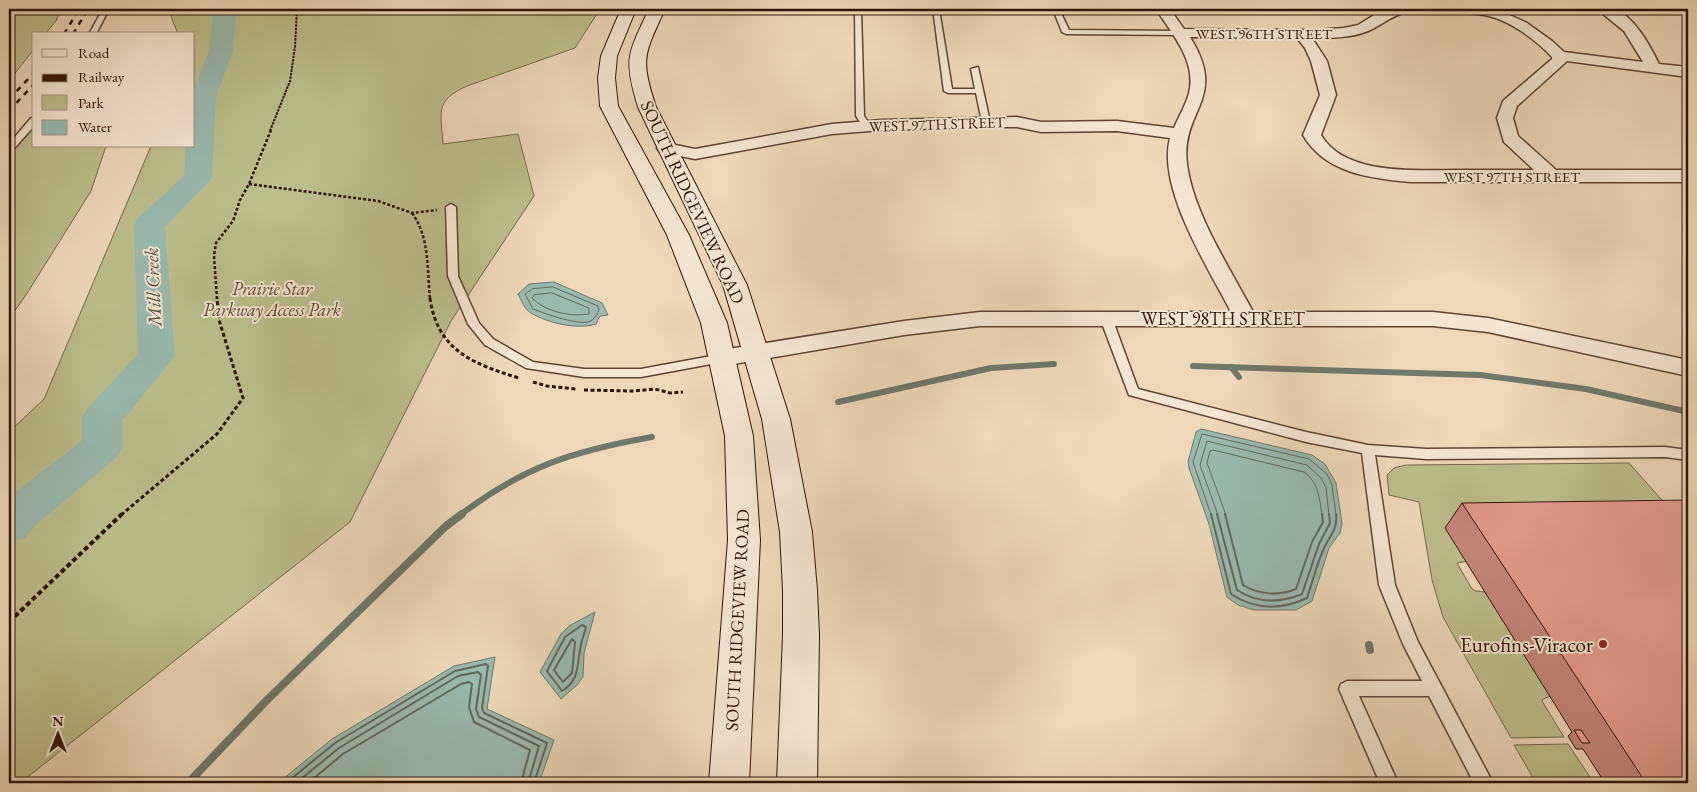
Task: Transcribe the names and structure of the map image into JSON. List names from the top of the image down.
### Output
{
  "streets": {
    "main road": ["SOUTH RIDGEVIEW ROAD"],
    "street": ["WEST 96TH STREET", "WEST 97TH STREET", "WEST 98TH STREET"]
  },
  "crossings": [
    ["WEST 96TH STREET", "WEST 97TH STREET"],
    ["WEST 97TH STREET", "SOUTH RIDGEVIEW ROAD"],
    ["SOUTH RIDGEVIEW ROAD", "WEST 98TH STREET"]
  ],
  "water": ["Mill Creek"],
  "parks": ["Prairie Star Parkway Access Park"],
  "places": ["Eurofins-Viracor"],
  "legend": [
    "Road",
    "Railway",
    "Park",
    "Water"
  ],
  "north": "top"
}
